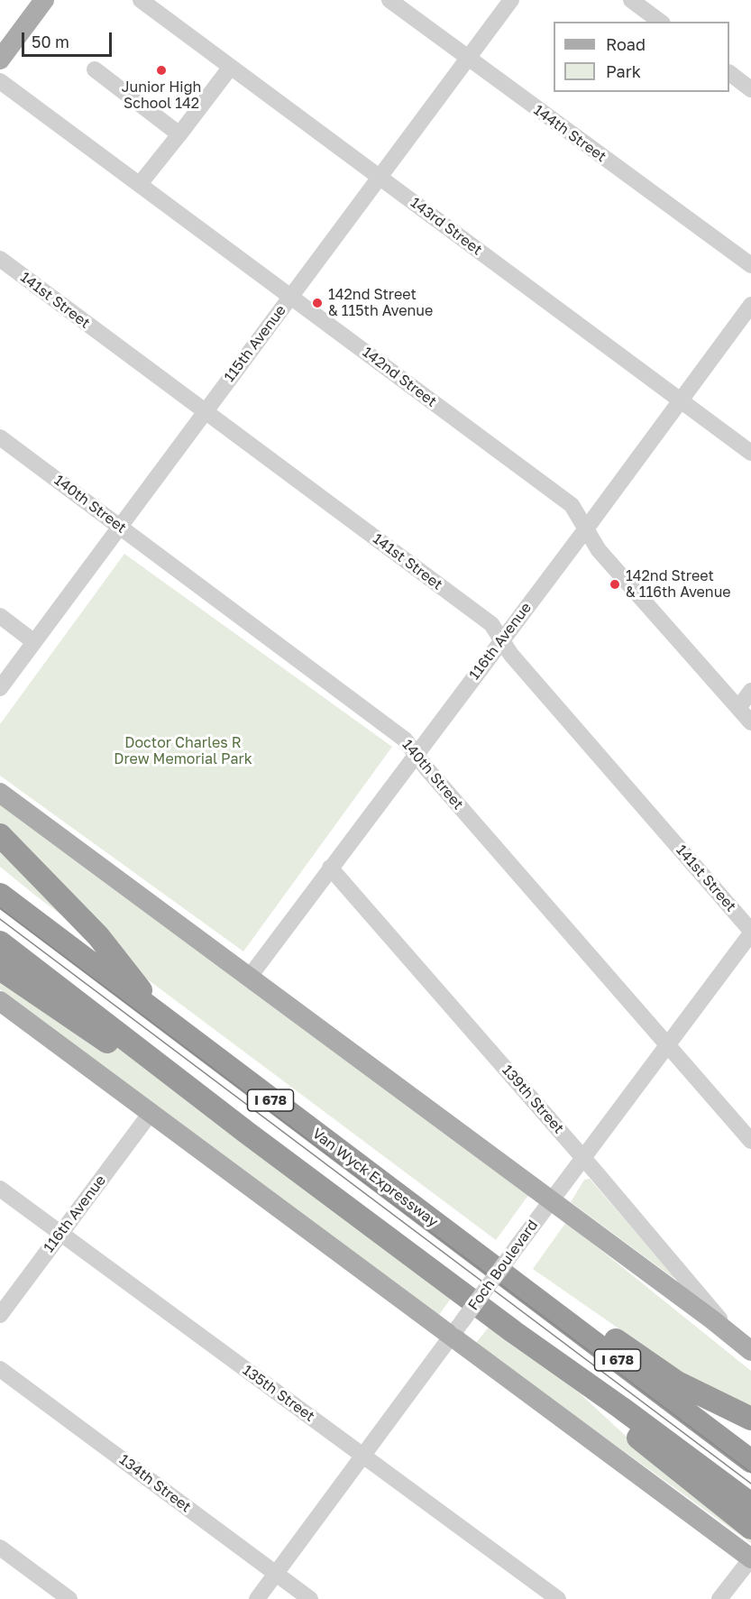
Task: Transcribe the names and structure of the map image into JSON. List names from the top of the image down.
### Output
{
  "streets": {
    "highway": ["I 678", "Van Wyck Expressway"],
    "street": [
      "144th Street",
      "143rd Street",
      "141st Street",
      "115th Avenue",
      "142nd Street",
      "140th Street",
      "116th Avenue",
      "139th Street",
      "Foch Boulevard",
      "135th Street",
      "134th Street"
    ]
  },
  "crossings": [
    ["144th Street", "115th Avenue"],
    ["143rd Street", "115th Avenue"],
    ["143rd Street", "116th Avenue"],
    ["141st Street", "115th Avenue"],
    ["141st Street", "116th Avenue"],
    ["141st Street", "Foch Boulevard"],
    ["115th Avenue", "142nd Street"],
    ["115th Avenue", "140th Street"],
    ["142nd Street", "116th Avenue"],
    ["140th Street", "116th Avenue"],
    ["140th Street", "Foch Boulevard"],
    ["116th Avenue", "139th Street"],
    ["116th Avenue", "135th Street"],
    ["139th Street", "Foch Boulevard"],
    ["Foch Boulevard", "135th Street"],
    ["Foch Boulevard", "134th Street"]
  ],
  "parks": ["Doctor Charles R Drew Memorial Park"],
  "places": ["Junior High School 142", "142nd Street & 115th Avenue", "142nd Street & 116th Avenue"],
  "legend": ["Road", "Park"],
  "scale_bar": "50 m"
}
